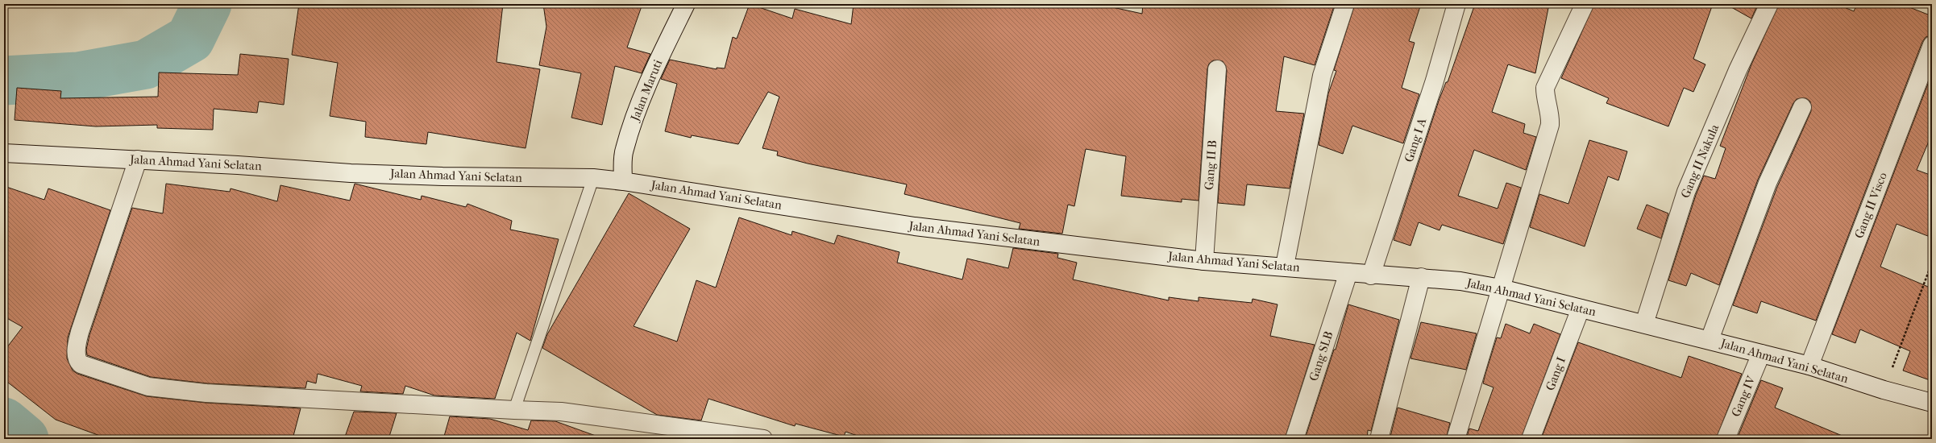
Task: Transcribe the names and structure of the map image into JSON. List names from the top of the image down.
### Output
{
  "streets": {
    "street": [
      "Jalan Maruti",
      "Gang I A",
      "Gang II Nakula",
      "Jalan Ahmad Yani Selatan",
      "Gang II B",
      "Gang II Visco",
      "Gang SLB",
      "Gang I",
      "Gang IV"
    ]
  },
  "crossings": [
    ["Jalan Maruti", "Jalan Ahmad Yani Selatan"],
    ["Gang I A", "Jalan Ahmad Yani Selatan"],
    ["Gang II Nakula", "Jalan Ahmad Yani Selatan"],
    ["Jalan Ahmad Yani Selatan", "Gang II B"],
    ["Jalan Ahmad Yani Selatan", "Gang II Visco"],
    ["Jalan Ahmad Yani Selatan", "Gang SLB"],
    ["Jalan Ahmad Yani Selatan", "Gang I"],
    ["Jalan Ahmad Yani Selatan", "Gang IV"]
  ]
}
